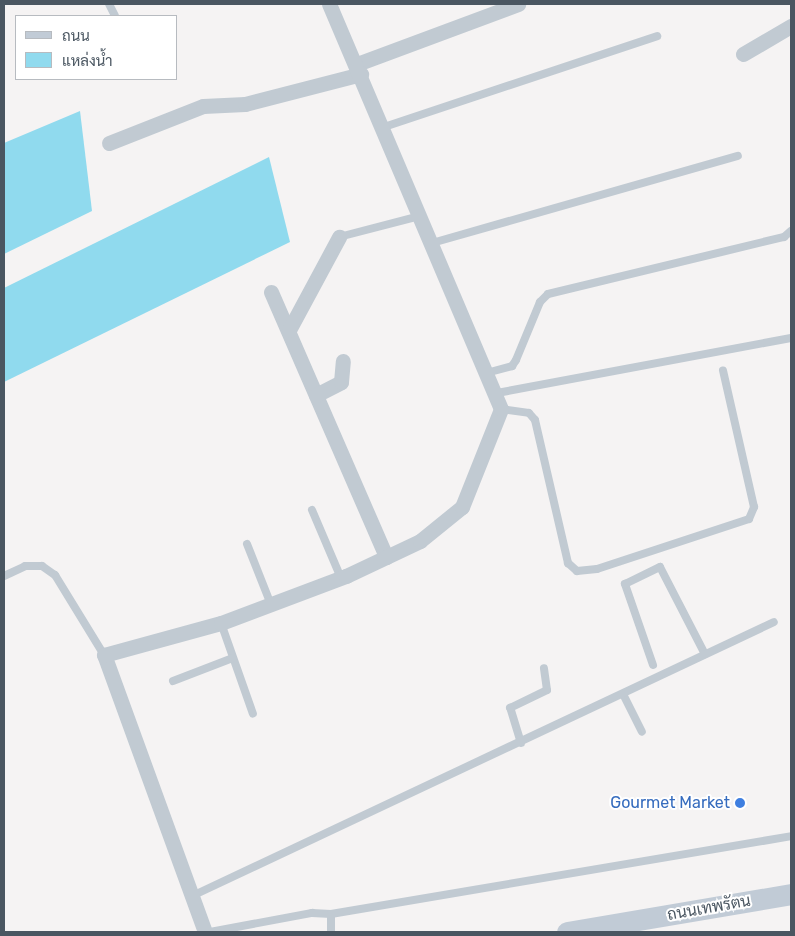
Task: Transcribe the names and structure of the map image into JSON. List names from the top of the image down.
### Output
{
  "streets": {
    "main road": ["ถนนเทพรัตน"]
  },
  "places": ["Gourmet Market"],
  "legend": ["ถนน", "แหล่งน้ำ"]
}
